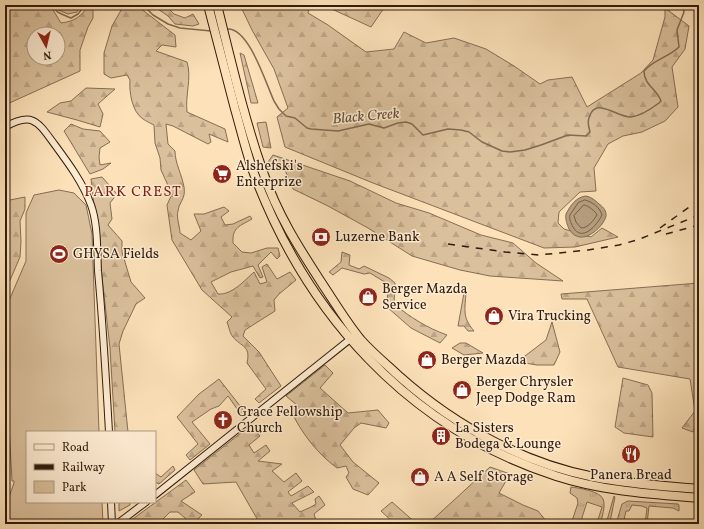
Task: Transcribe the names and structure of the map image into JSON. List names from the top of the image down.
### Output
{
  "districts": ["PARK CREST"],
  "water": ["Black Creek"],
  "places": {
    "supermarket": ["Alshefski's Enterprize"],
    "bank": ["Luzerne Bank"],
    "sports": ["GHYSA Fields"],
    "shop": [
      "Berger Mazda Service",
      "Vira Trucking",
      "Berger Mazda",
      "Berger Chrysler Jeep Dodge Ram",
      "A A Self Storage"
    ],
    "church": ["Grace Fellowship Church"],
    "building": ["La Sisters Bodega & Lounge"],
    "restaurant": ["Panera Bread"]
  },
  "legend": ["Road", "Railway", "Park"],
  "north": "bottom"
}
